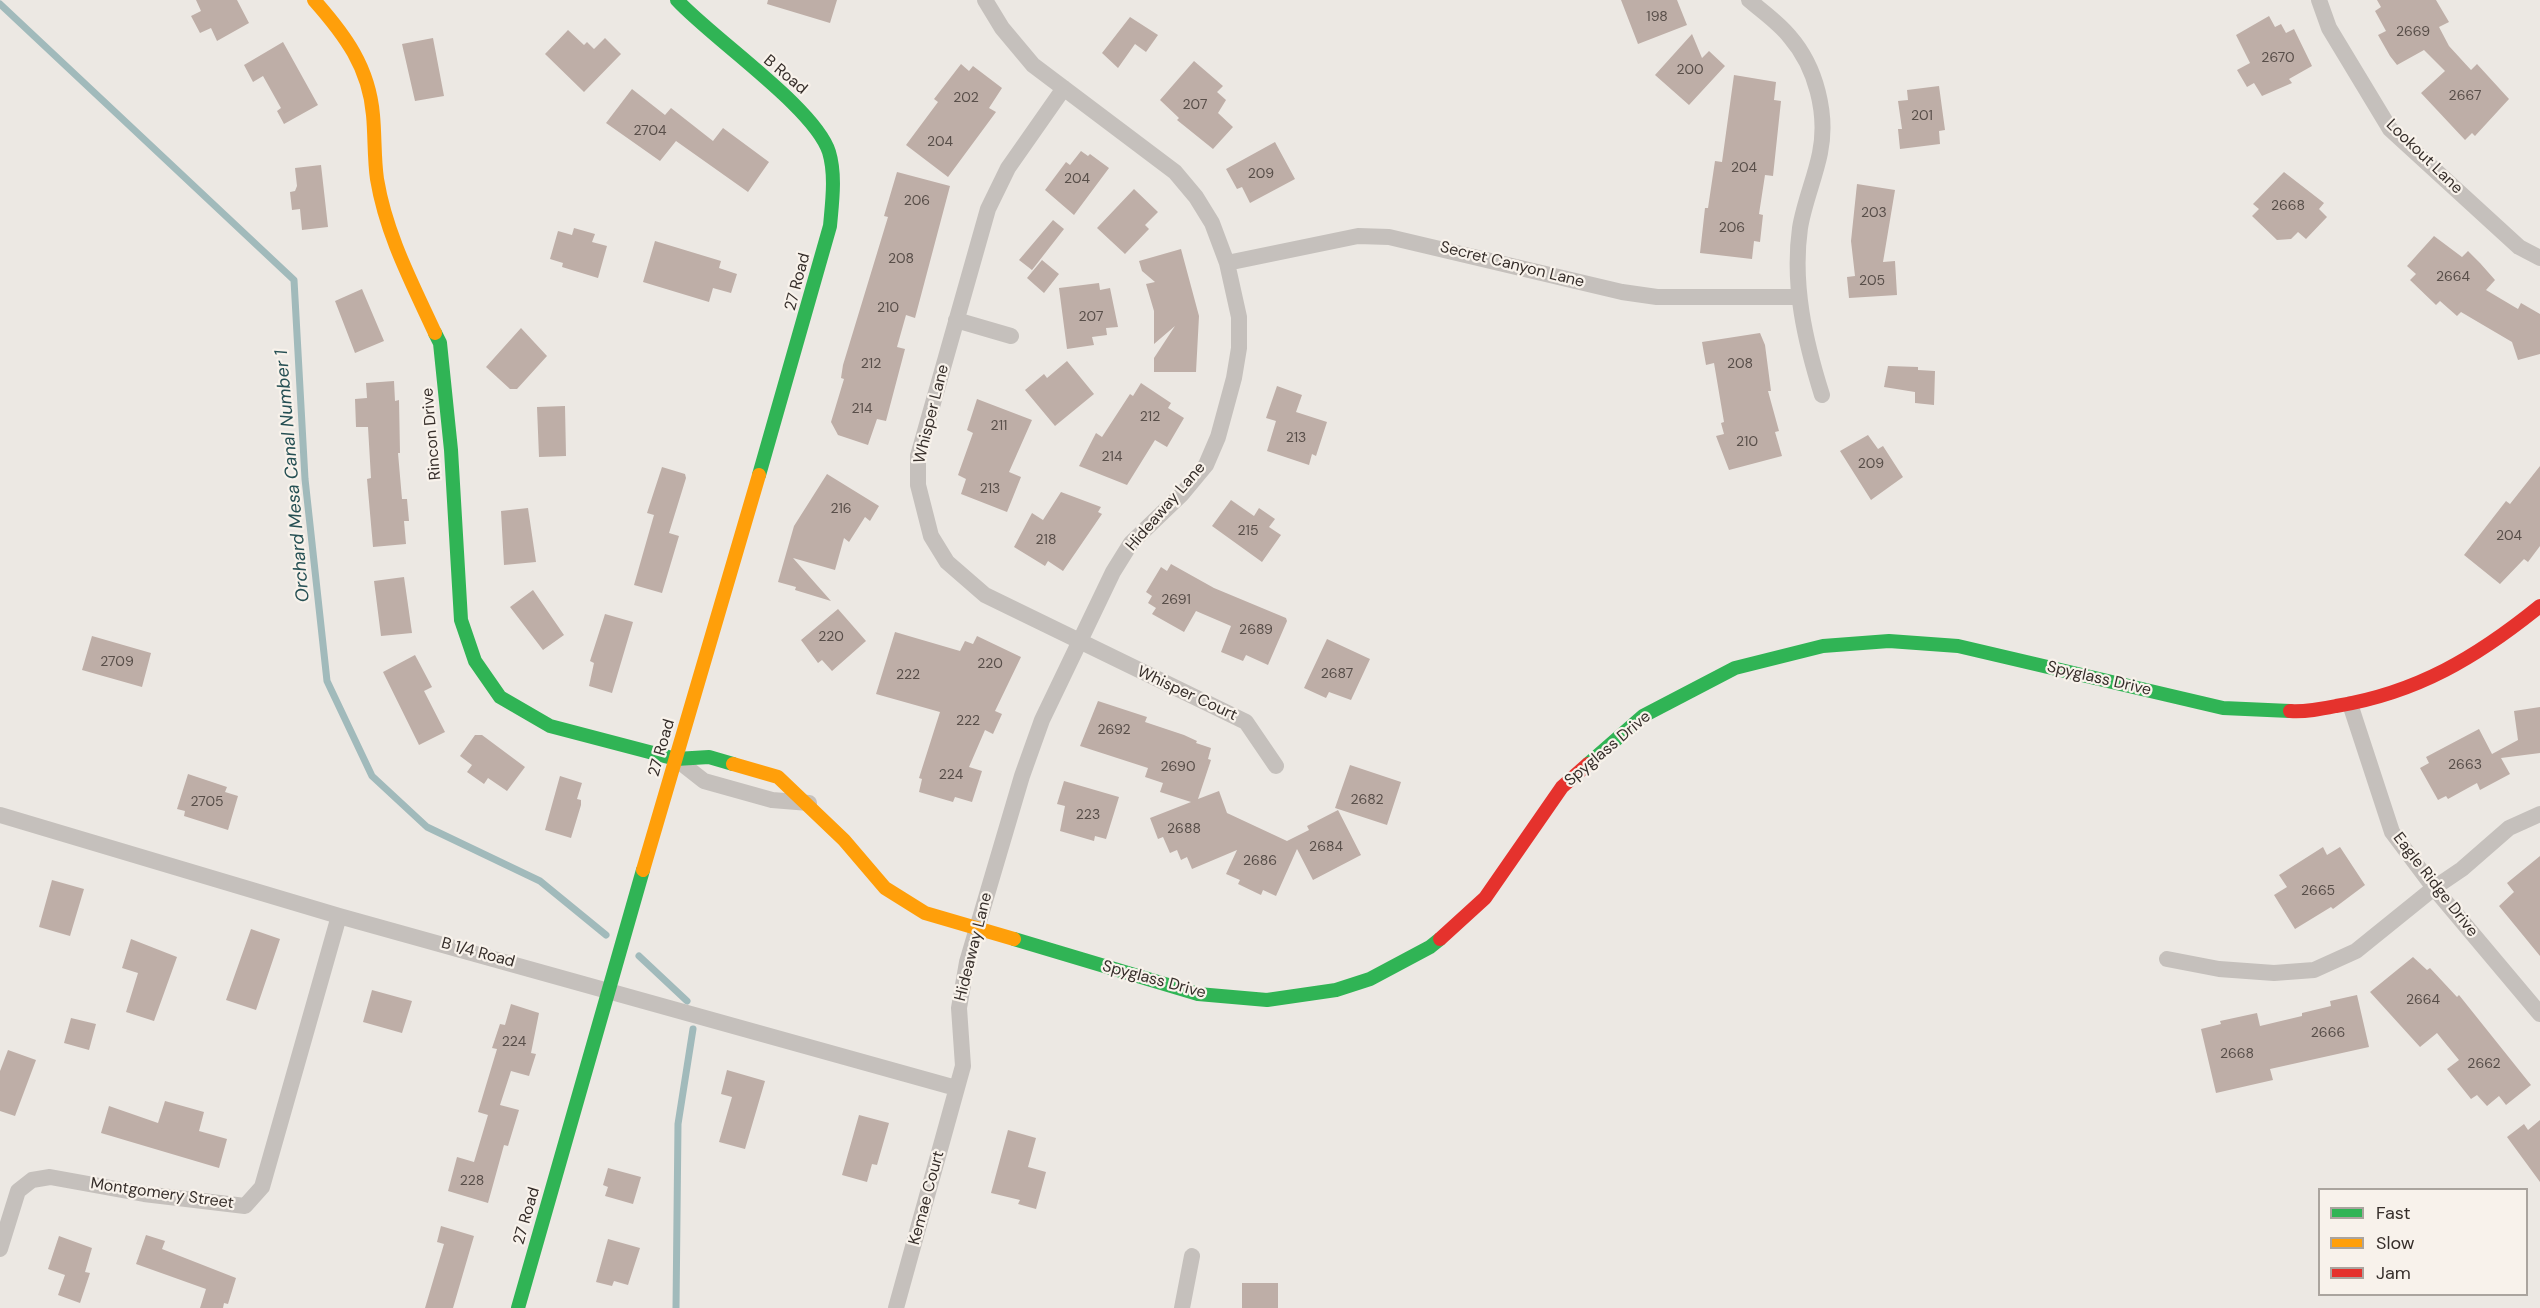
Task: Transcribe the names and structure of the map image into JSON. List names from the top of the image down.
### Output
{
  "streets": {
    "street": [
      "B Road",
      "Lookout Lane",
      "Secret Canyon Lane",
      "27 Road",
      "Whisper Lane",
      "Rincon Drive",
      "Hideaway Lane",
      "Spyglass Drive",
      "Whisper Court",
      "Eagle Ridge Drive",
      "B 1/4 Road",
      "Montgomery Street",
      "Kemae Court"
    ]
  },
  "crossings": [
    ["B Road", "27 Road"],
    ["Secret Canyon Lane", "Hideaway Lane"],
    ["27 Road", "Rincon Drive"],
    ["27 Road", "Spyglass Drive"],
    ["27 Road", "B 1/4 Road"],
    ["Whisper Lane", "Hideaway Lane"],
    ["Whisper Lane", "Whisper Court"],
    ["Rincon Drive", "Spyglass Drive"],
    ["Hideaway Lane", "Spyglass Drive"],
    ["Hideaway Lane", "Whisper Court"],
    ["Hideaway Lane", "B 1/4 Road"],
    ["Hideaway Lane", "Kemae Court"],
    ["Spyglass Drive", "Eagle Ridge Drive"],
    ["B 1/4 Road", "Montgomery Street"],
    ["B 1/4 Road", "Kemae Court"]
  ],
  "water": ["Orchard Mesa Canal Number 1"],
  "house_numbers": [
    "198",
    "2669",
    "2670",
    "200",
    "2667",
    "202",
    "207",
    "201",
    "2704",
    "204",
    "204",
    "209",
    "204",
    "206",
    "2668",
    "203",
    "206",
    "208",
    "2664",
    "205",
    "210",
    "207",
    "212",
    "208",
    "214",
    "212",
    "211",
    "213",
    "210",
    "214",
    "209",
    "213",
    "216",
    "215",
    "204",
    "218",
    "2691",
    "2689",
    "220",
    "2709",
    "220",
    "2687",
    "222",
    "222",
    "2692",
    "2663",
    "2690",
    "224",
    "2682",
    "2705",
    "223",
    "2688",
    "2684",
    "2686",
    "2665",
    "2664",
    "2666",
    "224",
    "2668",
    "2662",
    "228"
  ],
  "legend": ["Fast", "Slow", "Jam"]
}
